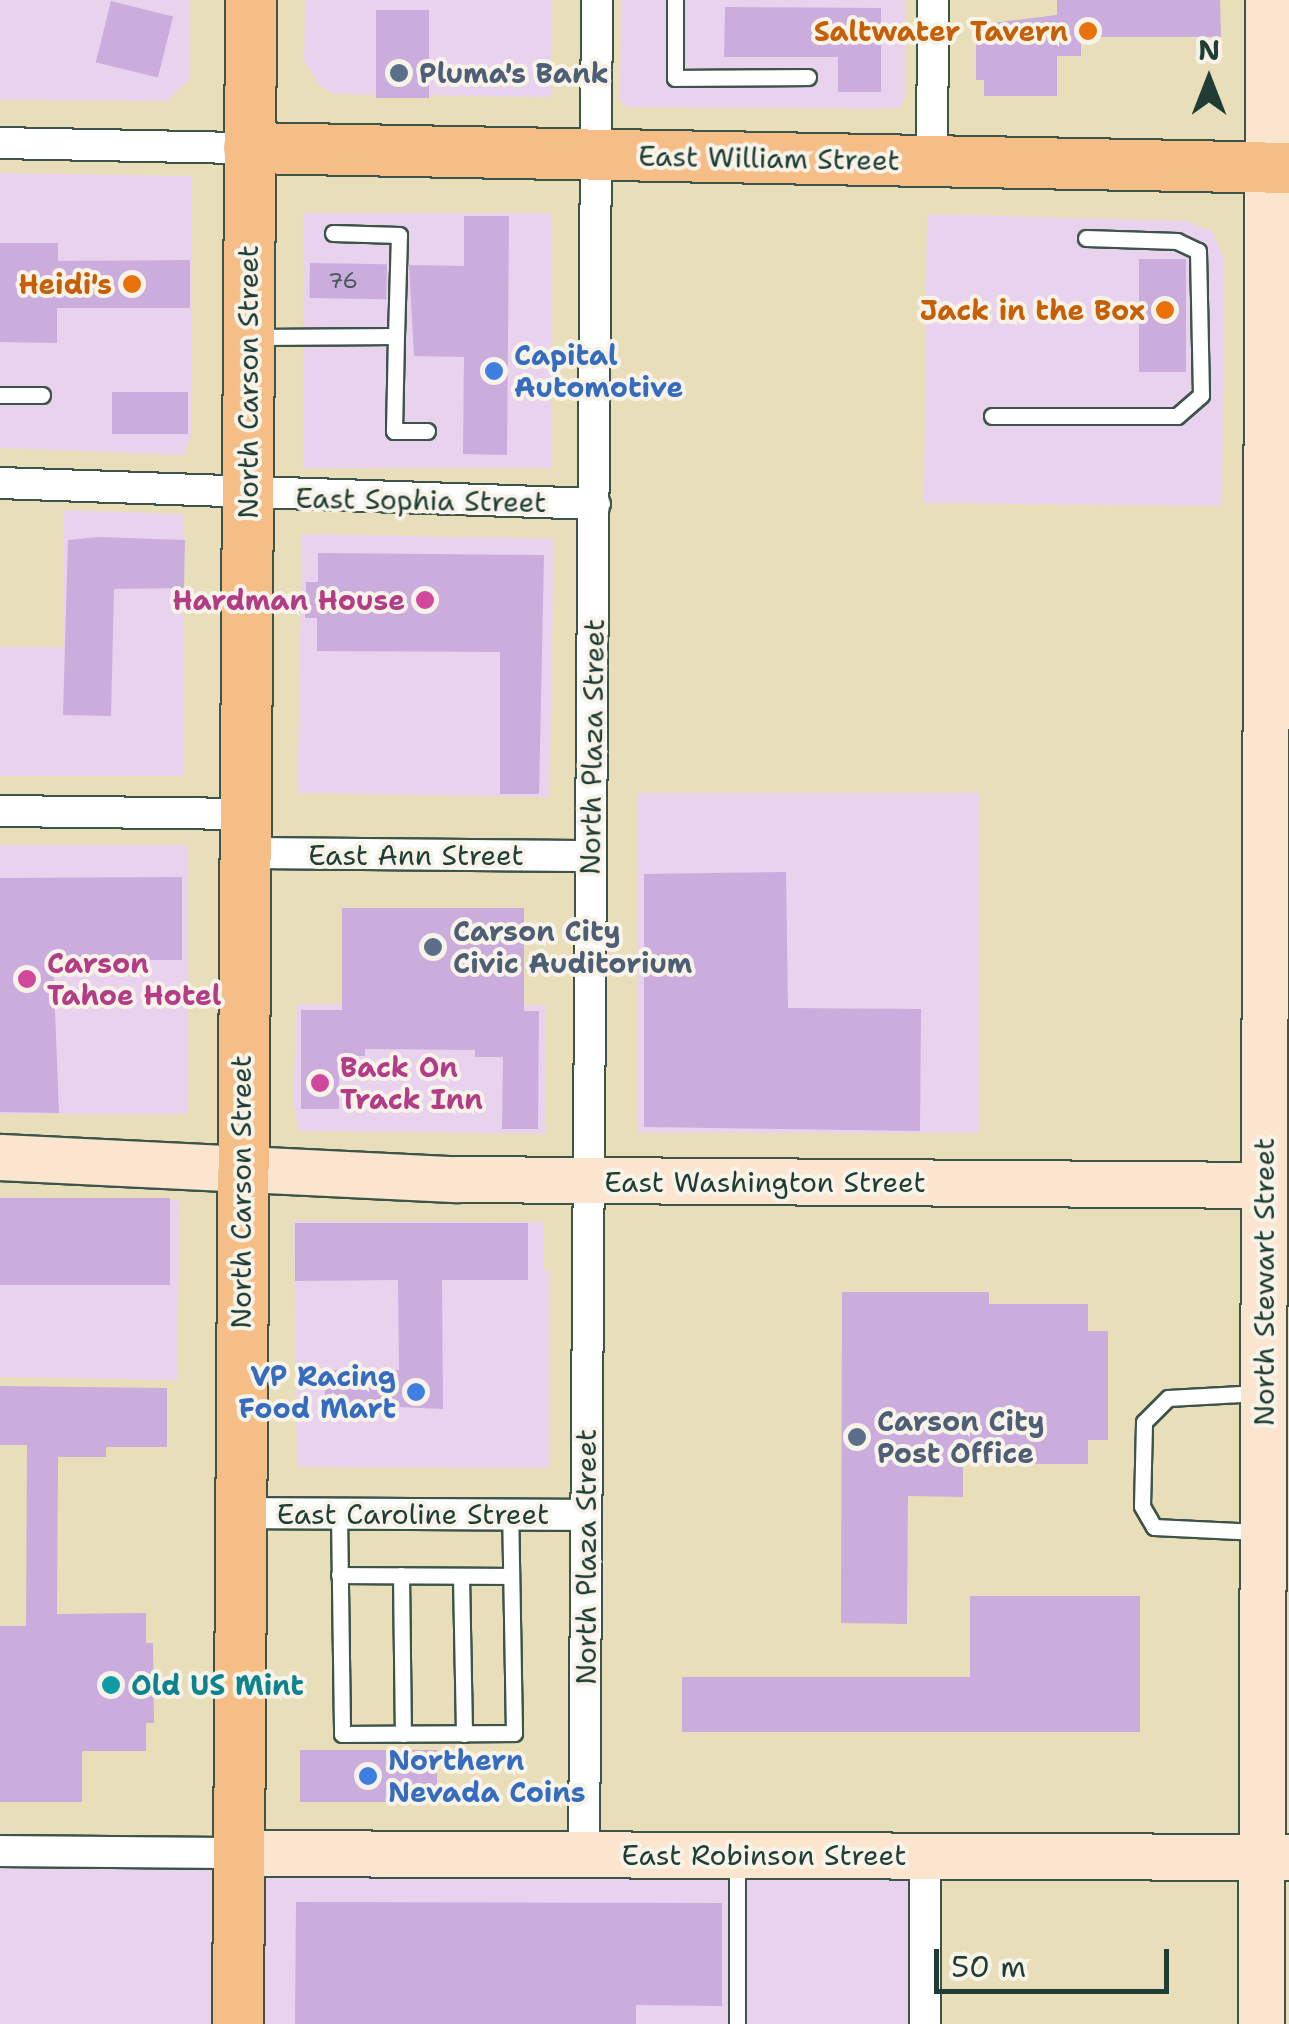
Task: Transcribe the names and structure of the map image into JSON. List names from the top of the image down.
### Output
{
  "streets": {
    "main road": ["East William Street", "North Carson Street"],
    "street": [
      "East Sophia Street",
      "North Plaza Street",
      "East Ann Street",
      "East Washington Street",
      "North Stewart Street",
      "East Caroline Street",
      "East Robinson Street"
    ]
  },
  "crossings": [
    ["East William Street", "North Carson Street"],
    ["East William Street", "North Plaza Street"],
    ["East William Street", "North Stewart Street"],
    ["North Carson Street", "East Sophia Street"],
    ["North Carson Street", "East Ann Street"],
    ["North Carson Street", "East Washington Street"],
    ["North Carson Street", "East Caroline Street"],
    ["North Carson Street", "East Robinson Street"],
    ["East Sophia Street", "North Plaza Street"],
    ["North Plaza Street", "East Ann Street"],
    ["North Plaza Street", "East Washington Street"],
    ["North Plaza Street", "East Caroline Street"],
    ["North Plaza Street", "East Robinson Street"],
    ["East Washington Street", "North Stewart Street"],
    ["North Stewart Street", "East Robinson Street"]
  ],
  "places": [
    "Saltwater Tavern",
    "Pluma's Bank",
    "Heidi's",
    "Jack in the Box",
    "Capital Automotive",
    "Hardman House",
    "Carson City Civic Auditorium",
    "Carson Tahoe Hotel",
    "Back On Track Inn",
    "VP Racing Food Mart",
    "Carson City Post Office",
    "Old US Mint",
    "Northern Nevada Coins"
  ],
  "house_numbers": ["76"],
  "scale_bar": "50 m",
  "north": "top"
}
